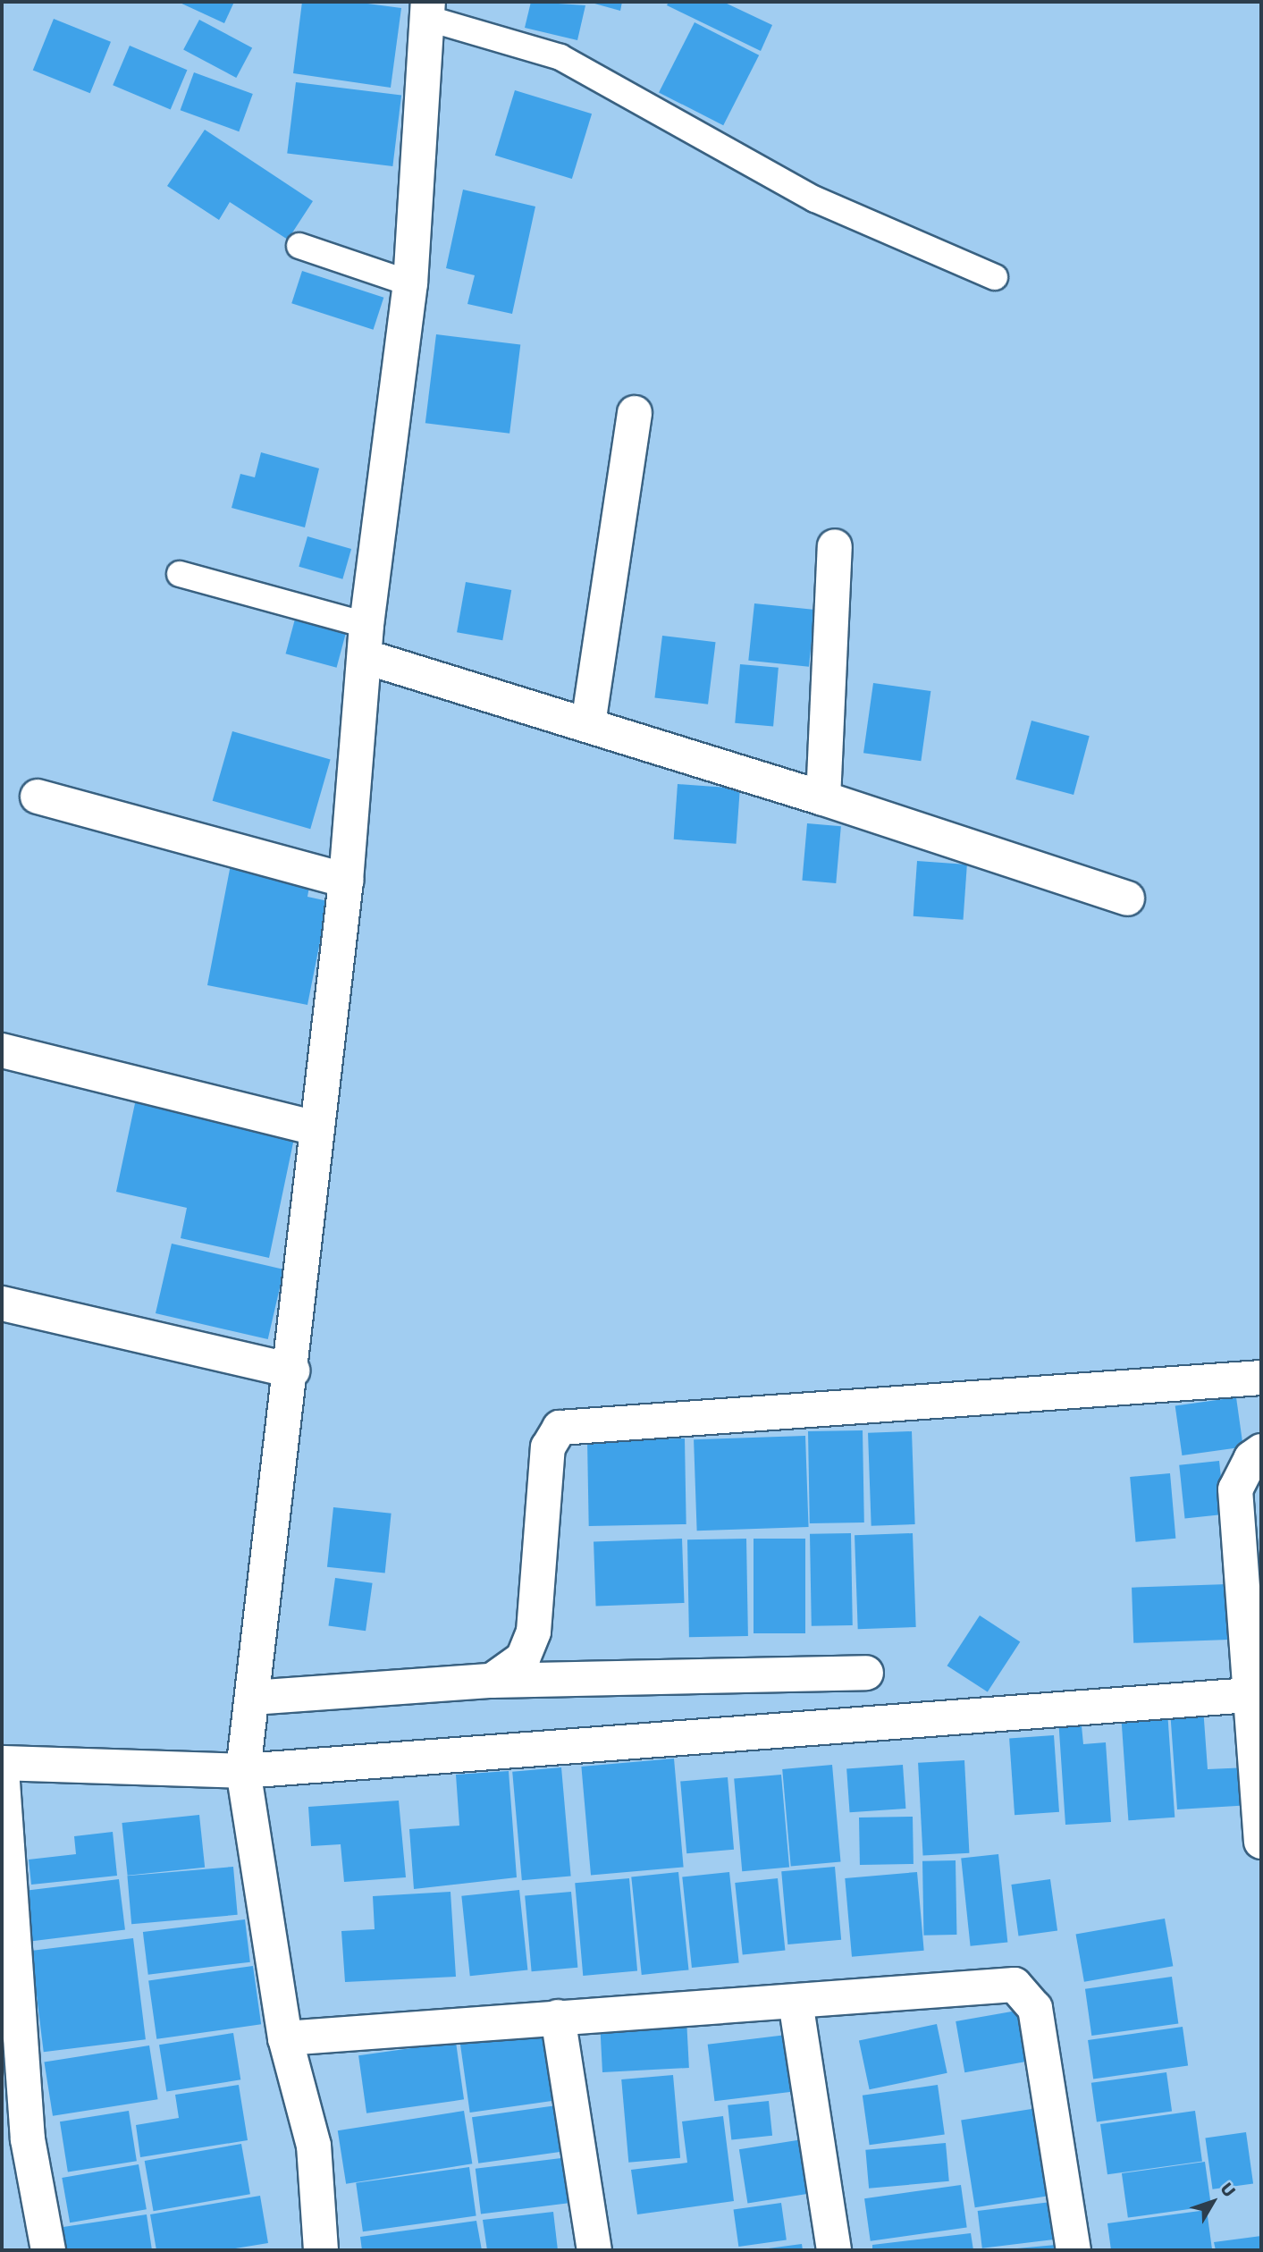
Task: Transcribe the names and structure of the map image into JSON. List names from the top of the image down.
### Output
{
  "north": "top right"
}
